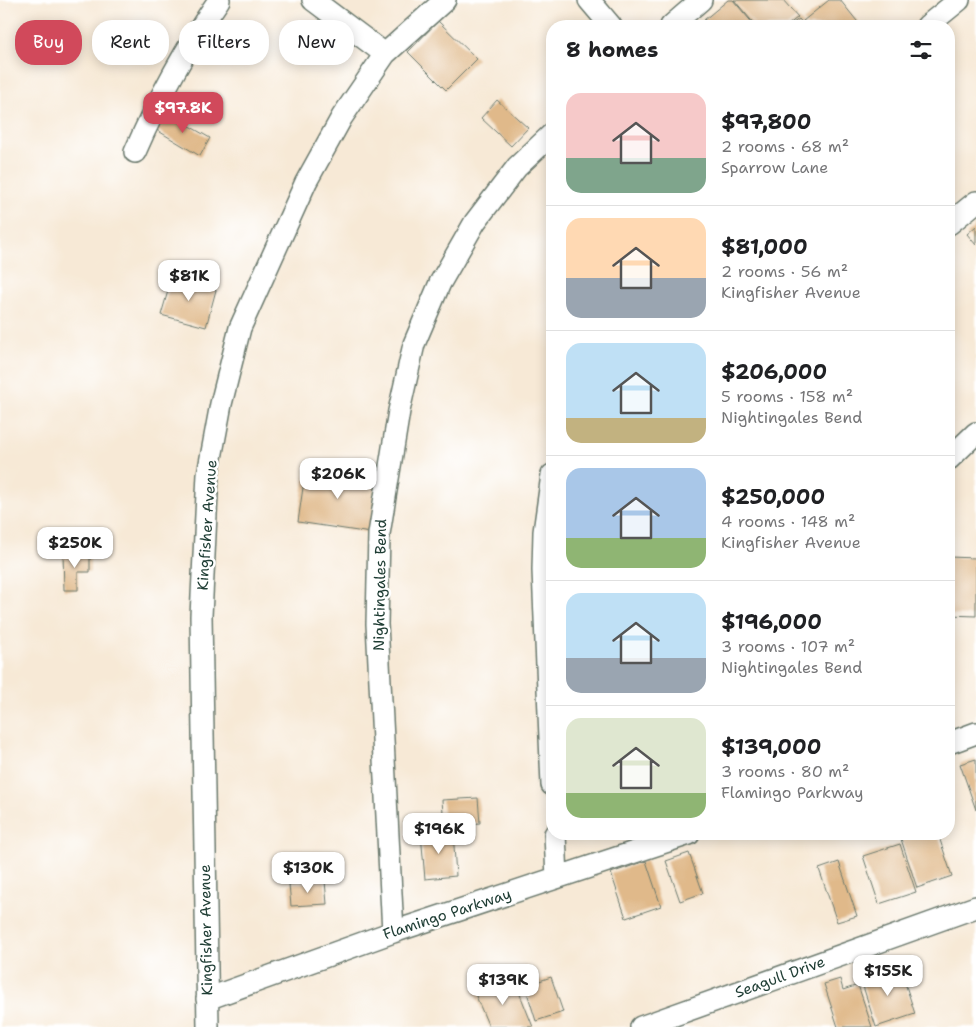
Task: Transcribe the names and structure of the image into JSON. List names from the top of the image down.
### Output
{
  "streets": {
    "street": [
      "Kingfisher Avenue",
      "Nightingales Bend",
      "Flamingo Parkway",
      "Seagull Drive"
    ]
  },
  "crossings": [
    ["Kingfisher Avenue", "Flamingo Parkway"],
    ["Nightingales Bend", "Flamingo Parkway"]
  ],
  "page": {
    "chip": [
      "Buy",
      "Rent",
      "Filters",
      "New"
    ],
    "heading": "8 homes",
    "list": [
      {
        "name": "$97,800",
        "note": "2 rooms · 68 m² · Sparrow Lane"
      },
      {
        "name": "$81,000",
        "note": "2 rooms · 56 m² · Kingfisher Avenue"
      },
      {
        "name": "$206,000",
        "note": "5 rooms · 158 m² · Nightingales Bend"
      },
      {
        "name": "$250,000",
        "note": "4 rooms · 148 m² · Kingfisher Avenue"
      },
      {
        "name": "$196,000",
        "note": "3 rooms · 107 m² · Nightingales Bend"
      },
      {
        "name": "$139,000",
        "note": "3 rooms · 80 m² · Flamingo Parkway"
      }
    ],
    "price": [
      "$97.8K",
      "$81K",
      "$206K",
      "$250K",
      "$196K",
      "$130K",
      "$155K",
      "$139K"
    ]
  }
}
